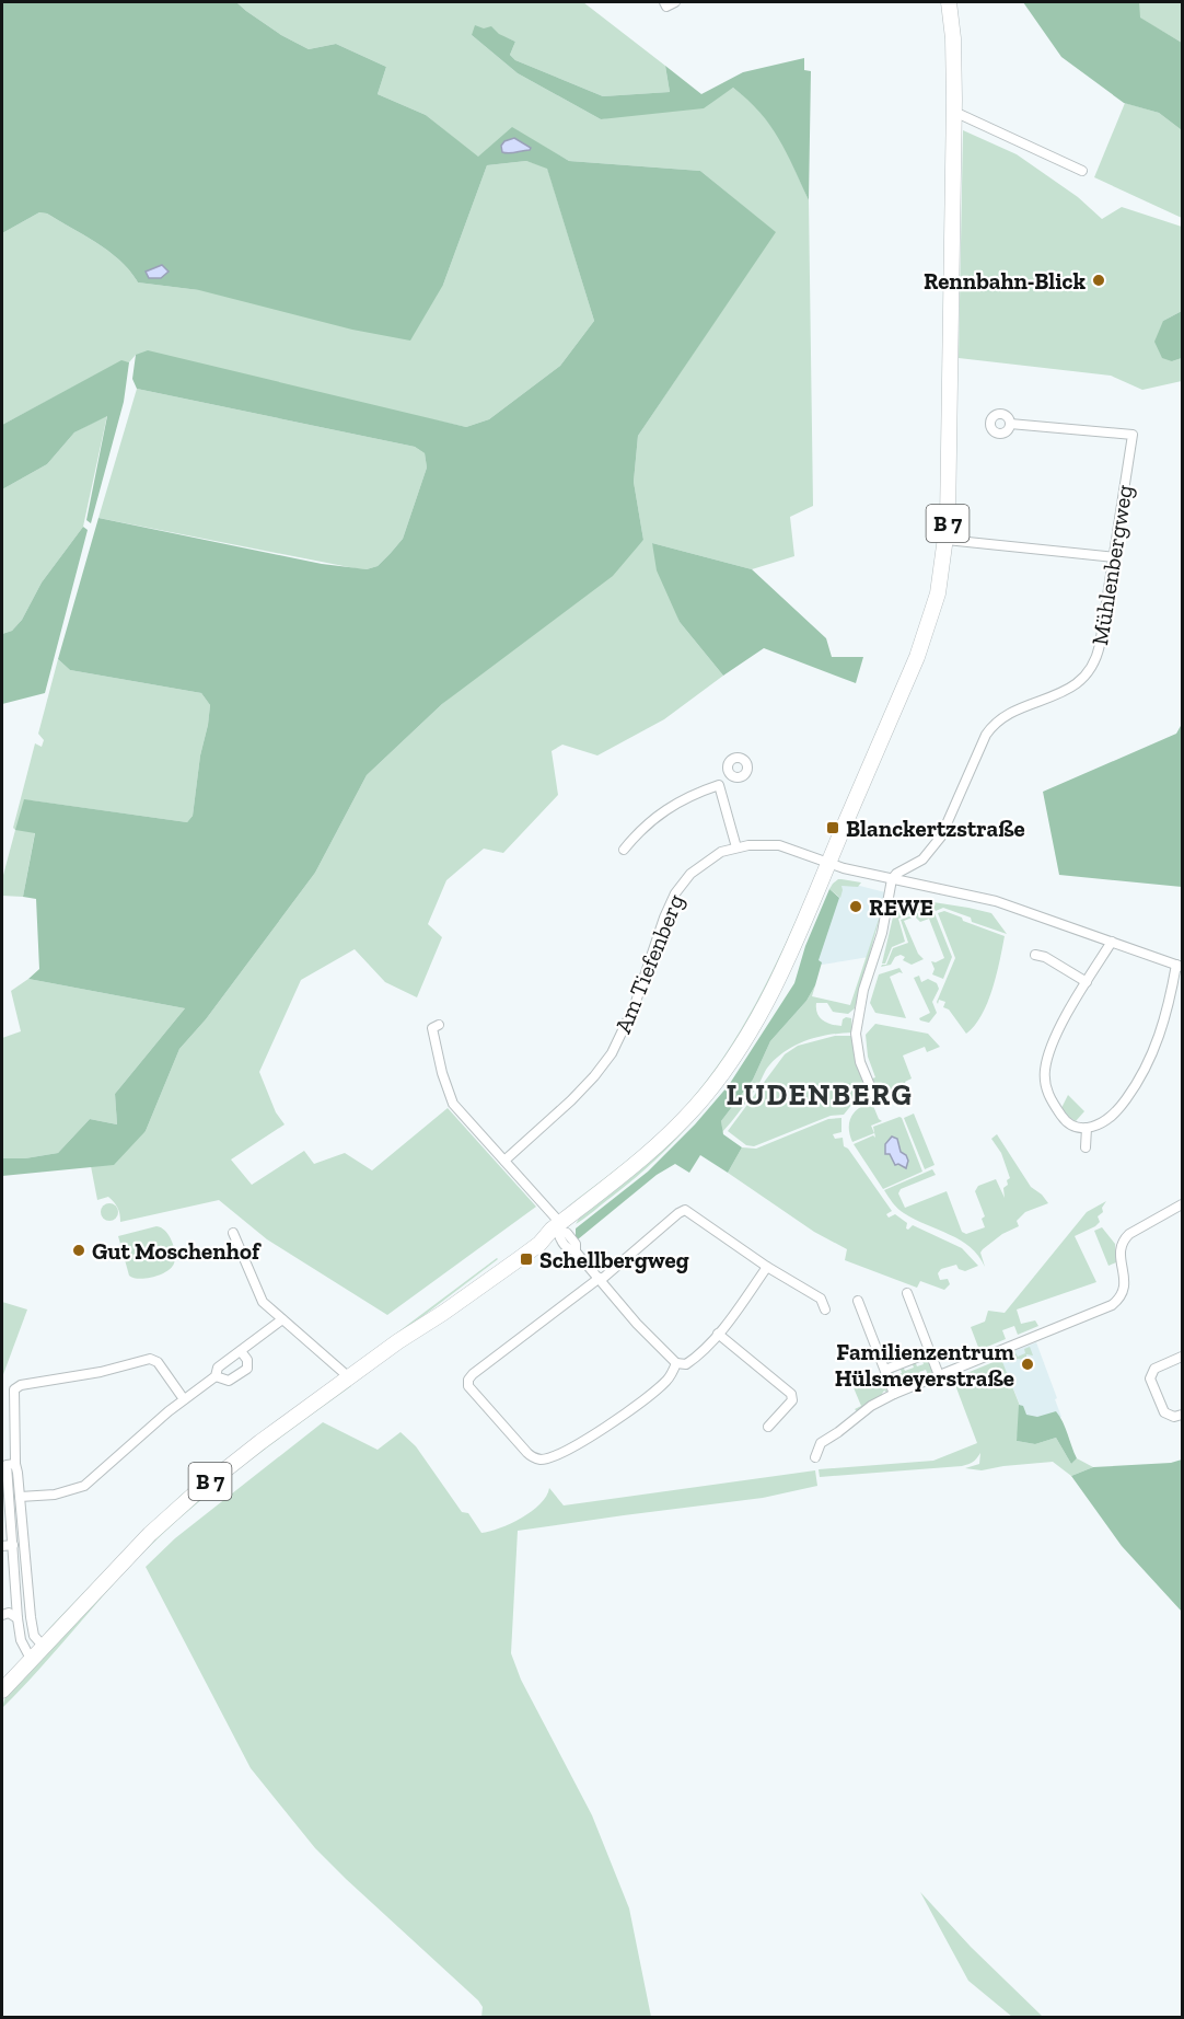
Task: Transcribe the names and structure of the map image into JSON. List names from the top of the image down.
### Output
{
  "streets": {
    "main road": ["B 7"],
    "street": ["Mühlenbergweg", "Am Tiefenberg"]
  },
  "crossings": [
    ["B 7", "Am Tiefenberg"]
  ],
  "districts": ["LUDENBERG"],
  "places": {
    "other": [
      "Rennbahn-Blick",
      "REWE",
      "Gut Moschenhof",
      "Familienzentrum Hülsmeyerstraße"
    ],
    "transit": ["Blanckertzstraße", "Schellbergweg"]
  }
}
